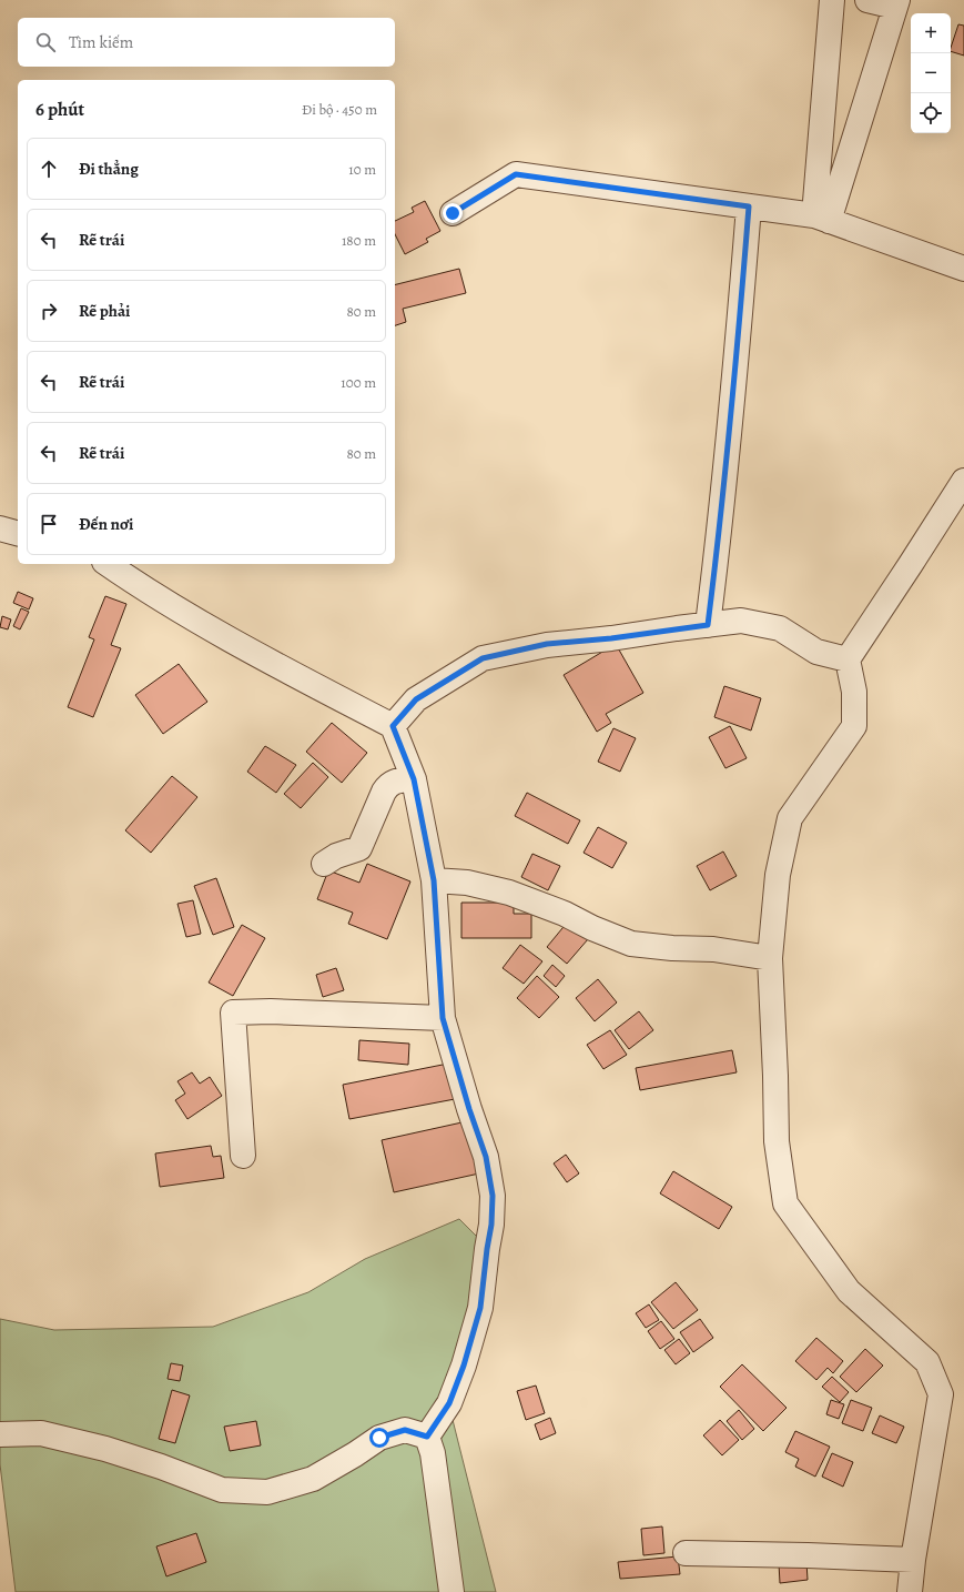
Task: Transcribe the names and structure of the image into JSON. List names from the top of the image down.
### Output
{
  "page": {
    "map_buttons": ["+", "−"],
    "search": "Tìm kiếm",
    "heading": ["6 phút", "Đi bộ · 450 m"],
    "list": [
      ["Đi thẳng", "10 m"],
      ["Rẽ trái", "180 m"],
      ["Rẽ phải", "80 m"],
      ["Rẽ trái", "100 m"],
      ["Rẽ trái", "80 m"],
      "Đến nơi"
    ]
  }
}
